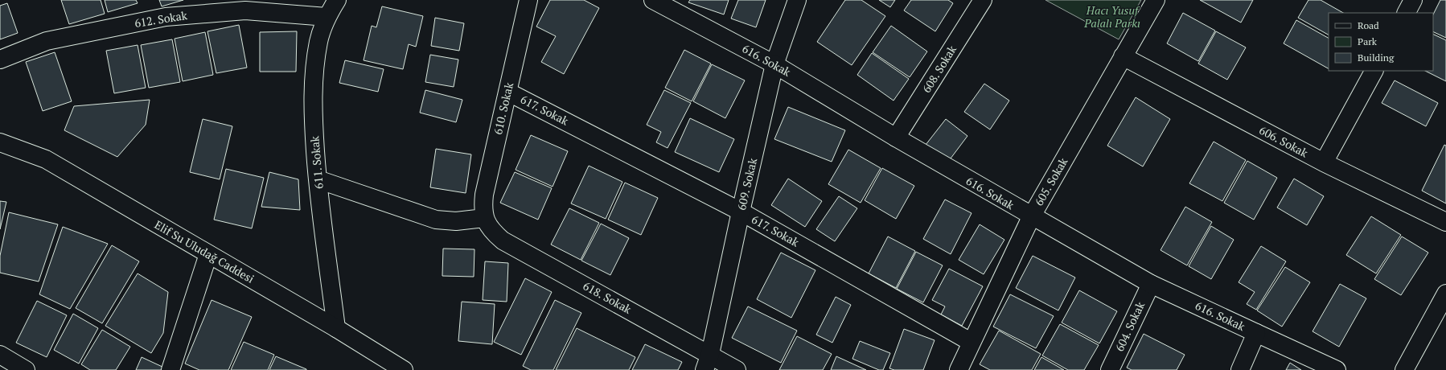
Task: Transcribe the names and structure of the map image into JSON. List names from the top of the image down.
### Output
{
  "streets": {
    "street": [
      "612. Sokak",
      "616. Sokak",
      "608. Sokak",
      "610. Sokak",
      "617. Sokak",
      "606. Sokak",
      "611. Sokak",
      "605. Sokak",
      "609. Sokak",
      "Elif Su Uludağ Caddesi",
      "618. Sokak",
      "604. Sokak"
    ]
  },
  "crossings": [
    ["612. Sokak", "611. Sokak"],
    ["616. Sokak", "608. Sokak"],
    ["616. Sokak", "605. Sokak"],
    ["616. Sokak", "609. Sokak"],
    ["616. Sokak", "604. Sokak"],
    ["610. Sokak", "617. Sokak"],
    ["610. Sokak", "618. Sokak"],
    ["617. Sokak", "605. Sokak"],
    ["617. Sokak", "609. Sokak"],
    ["606. Sokak", "605. Sokak"],
    ["611. Sokak", "Elif Su Uludağ Caddesi"],
    ["609. Sokak", "618. Sokak"]
  ],
  "parks": ["Hacı Yusuf Palalı Parkı"],
  "legend": ["Road", "Park", "Building"]
}
